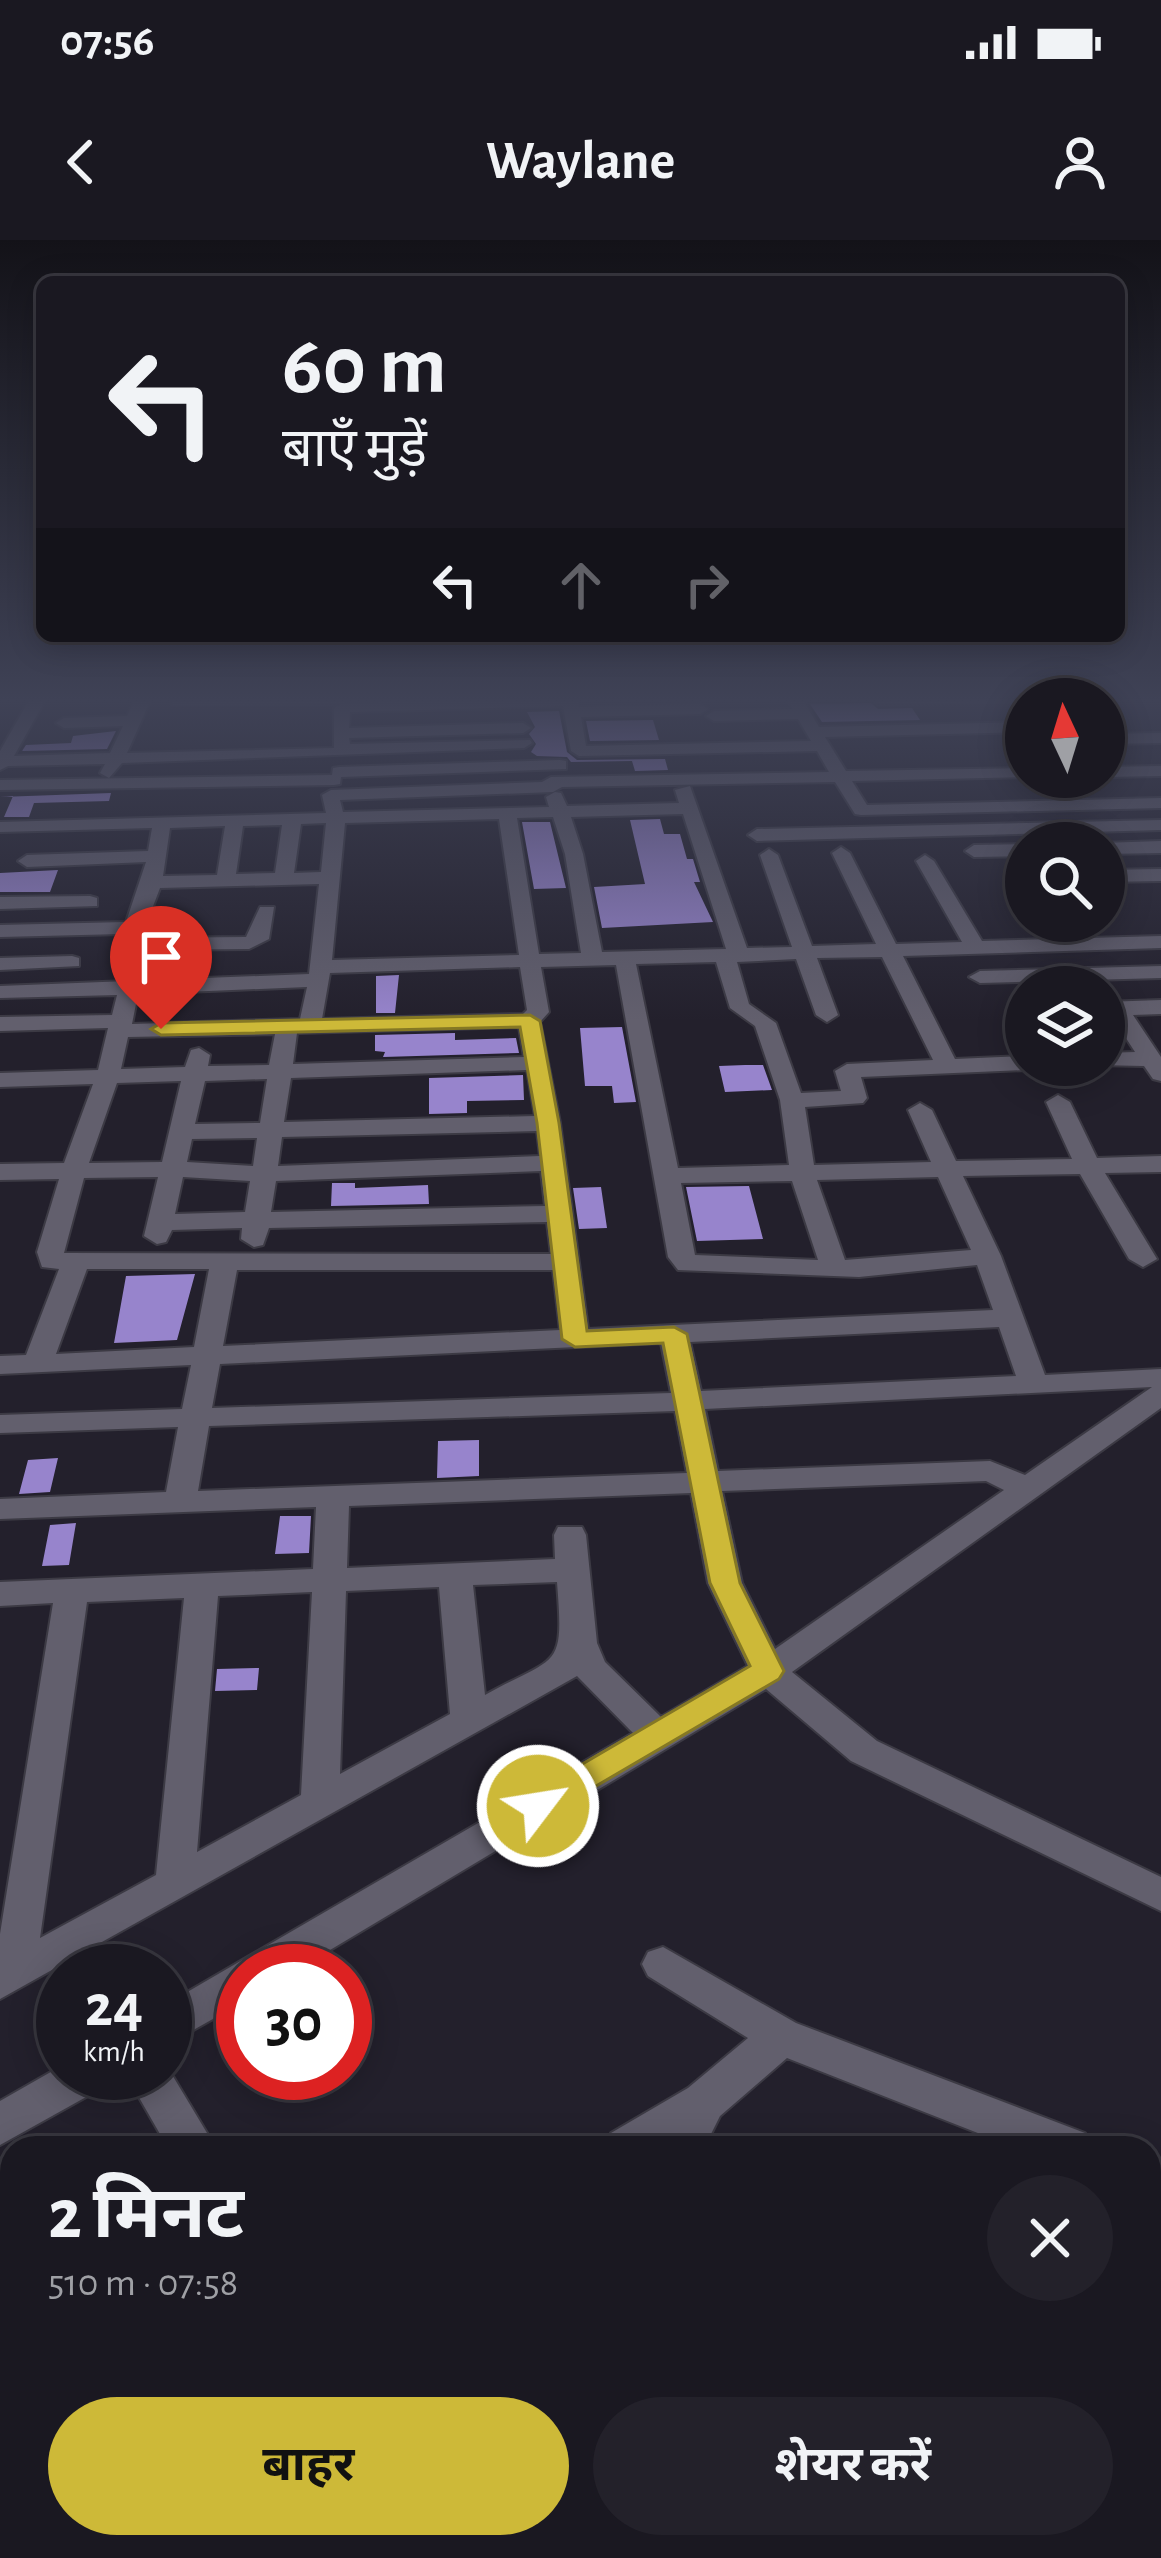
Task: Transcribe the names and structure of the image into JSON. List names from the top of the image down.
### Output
{
  "north": "top",
  "page": {
    "status": "07:56",
    "header": "Waylane",
    "turn": ["60 m", "बाएँ मुड़ें"],
    "speed": "24 km/h",
    "limit": "30",
    "heading": ["2 मिनट", "510 m · 07:58"],
    "buttons": ["बाहर", "शेयर करें"]
  }
}
